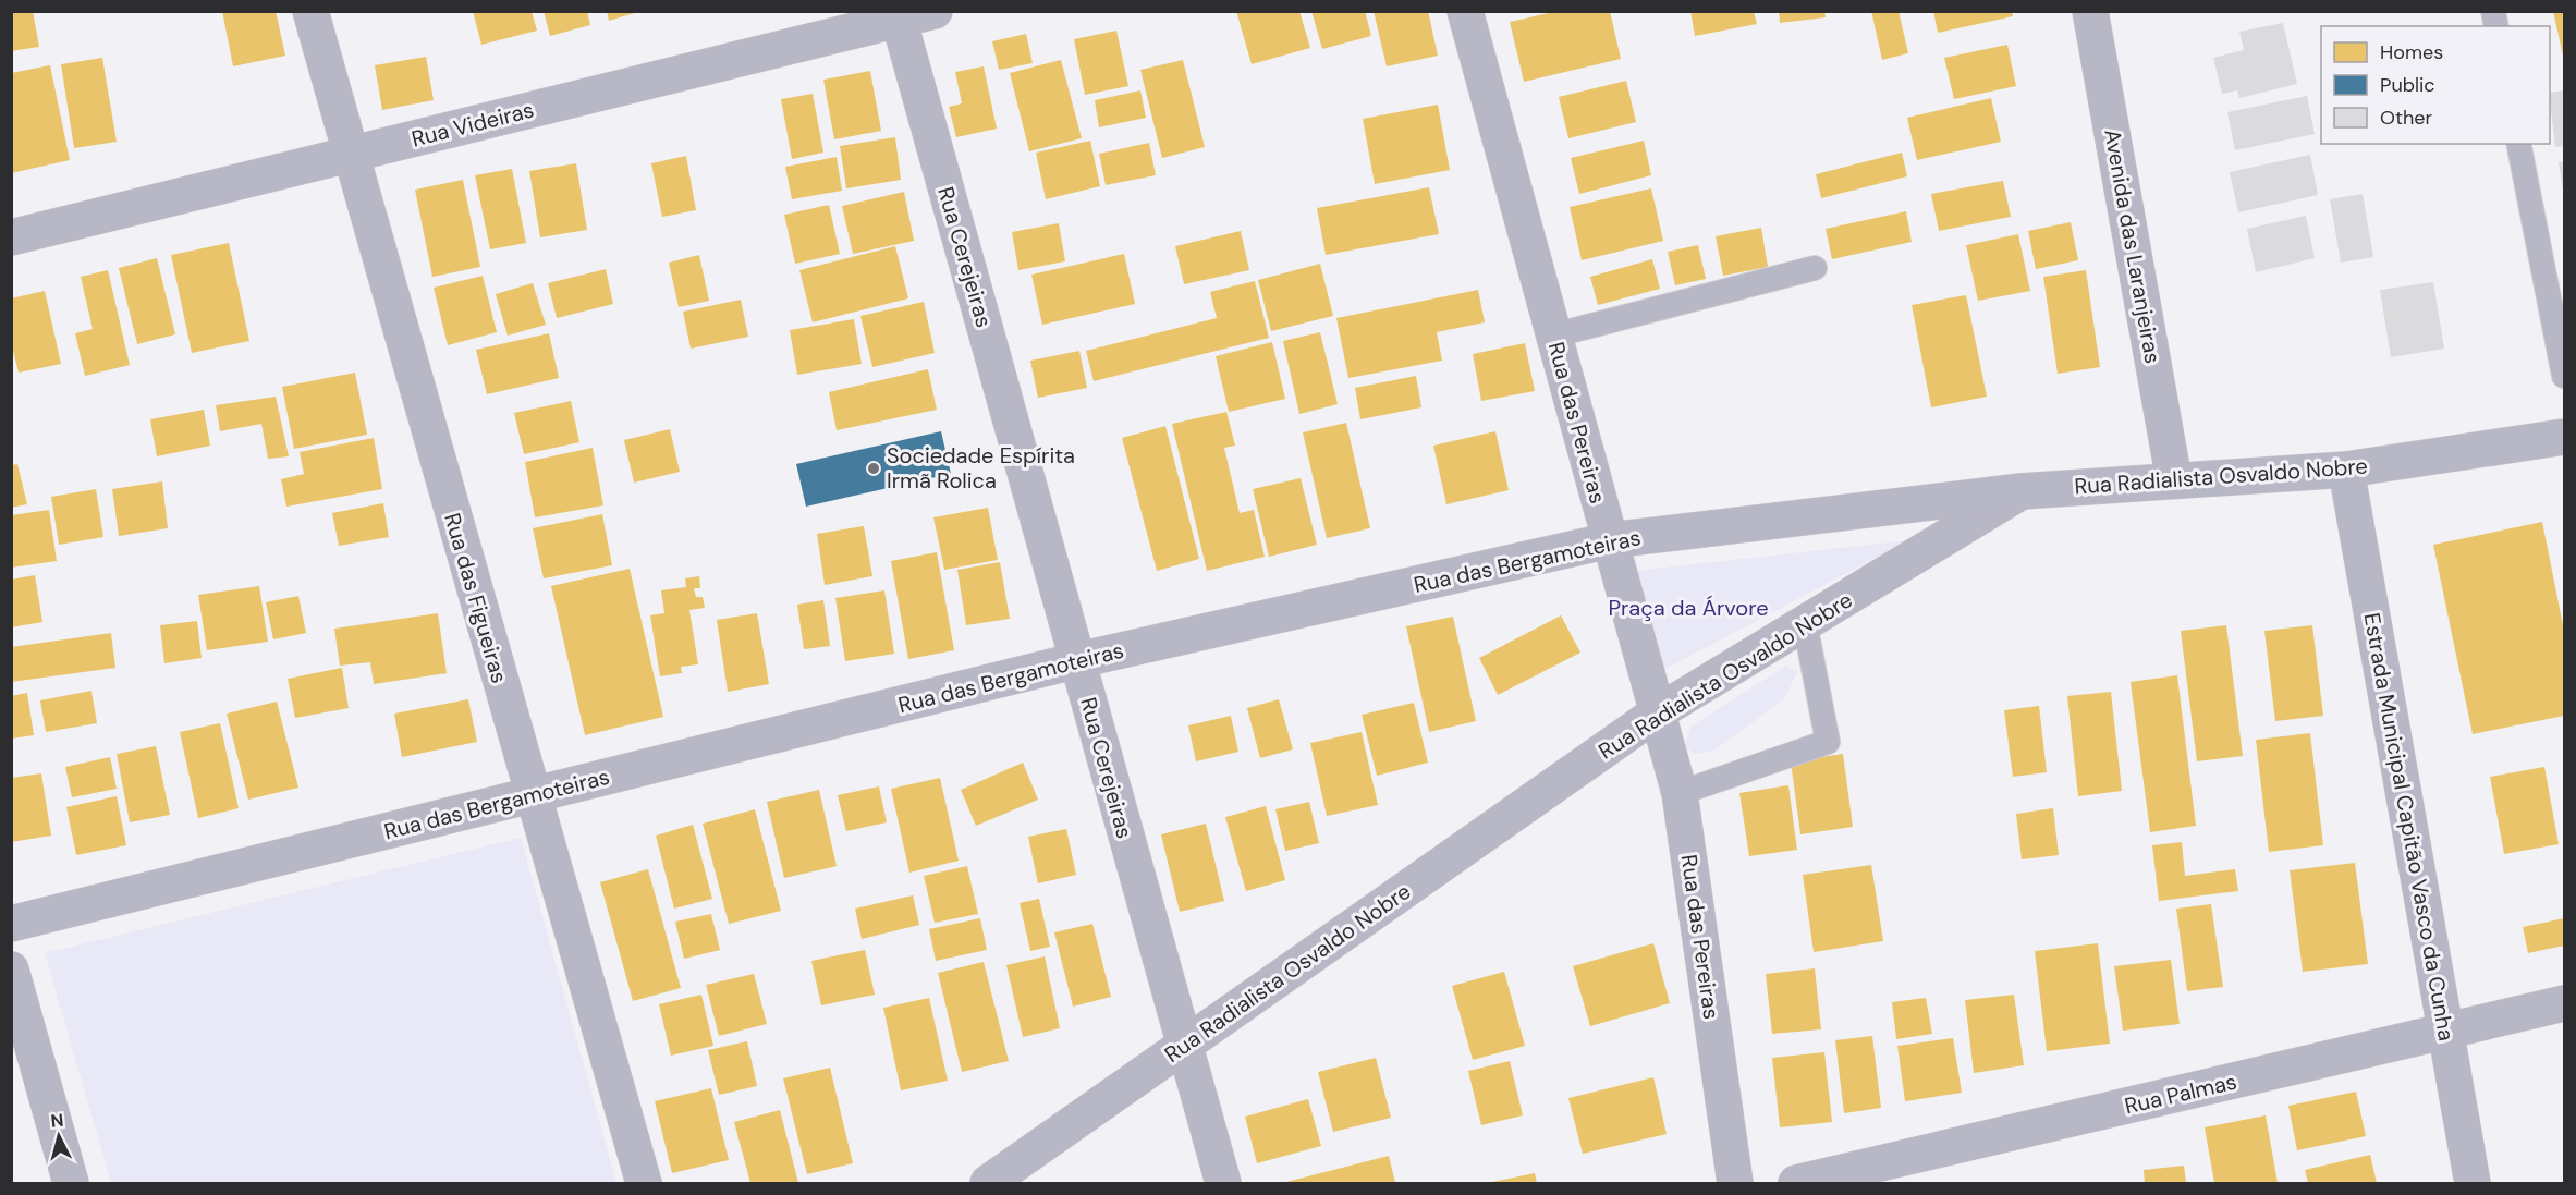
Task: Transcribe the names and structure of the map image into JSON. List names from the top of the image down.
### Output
{
  "streets": {
    "street": [
      "Rua Videiras",
      "Avenida das Laranjeiras",
      "Rua Cerejeiras",
      "Rua das Pereiras",
      "Rua Radialista Osvaldo Nobre",
      "Rua das Bergamoteiras",
      "Rua das Figueiras",
      "Estrada Municipal Capitão Vasco da Cunha",
      "Rua Palmas"
    ]
  },
  "crossings": [
    ["Rua Videiras", "Rua Cerejeiras"],
    ["Rua Videiras", "Rua das Figueiras"],
    ["Avenida das Laranjeiras", "Rua Radialista Osvaldo Nobre"],
    ["Rua Cerejeiras", "Rua Radialista Osvaldo Nobre"],
    ["Rua Cerejeiras", "Rua das Bergamoteiras"],
    ["Rua das Pereiras", "Rua Radialista Osvaldo Nobre"],
    ["Rua das Pereiras", "Rua das Bergamoteiras"],
    ["Rua Radialista Osvaldo Nobre", "Rua das Bergamoteiras"],
    ["Rua Radialista Osvaldo Nobre", "Estrada Municipal Capitão Vasco da Cunha"],
    ["Rua das Bergamoteiras", "Rua das Figueiras"],
    ["Estrada Municipal Capitão Vasco da Cunha", "Rua Palmas"]
  ],
  "parks": ["Praça da Árvore"],
  "places": ["Sociedade Espírita Irmã Rolica"],
  "legend": ["Homes", "Public", "Other"],
  "north": "top"
}
